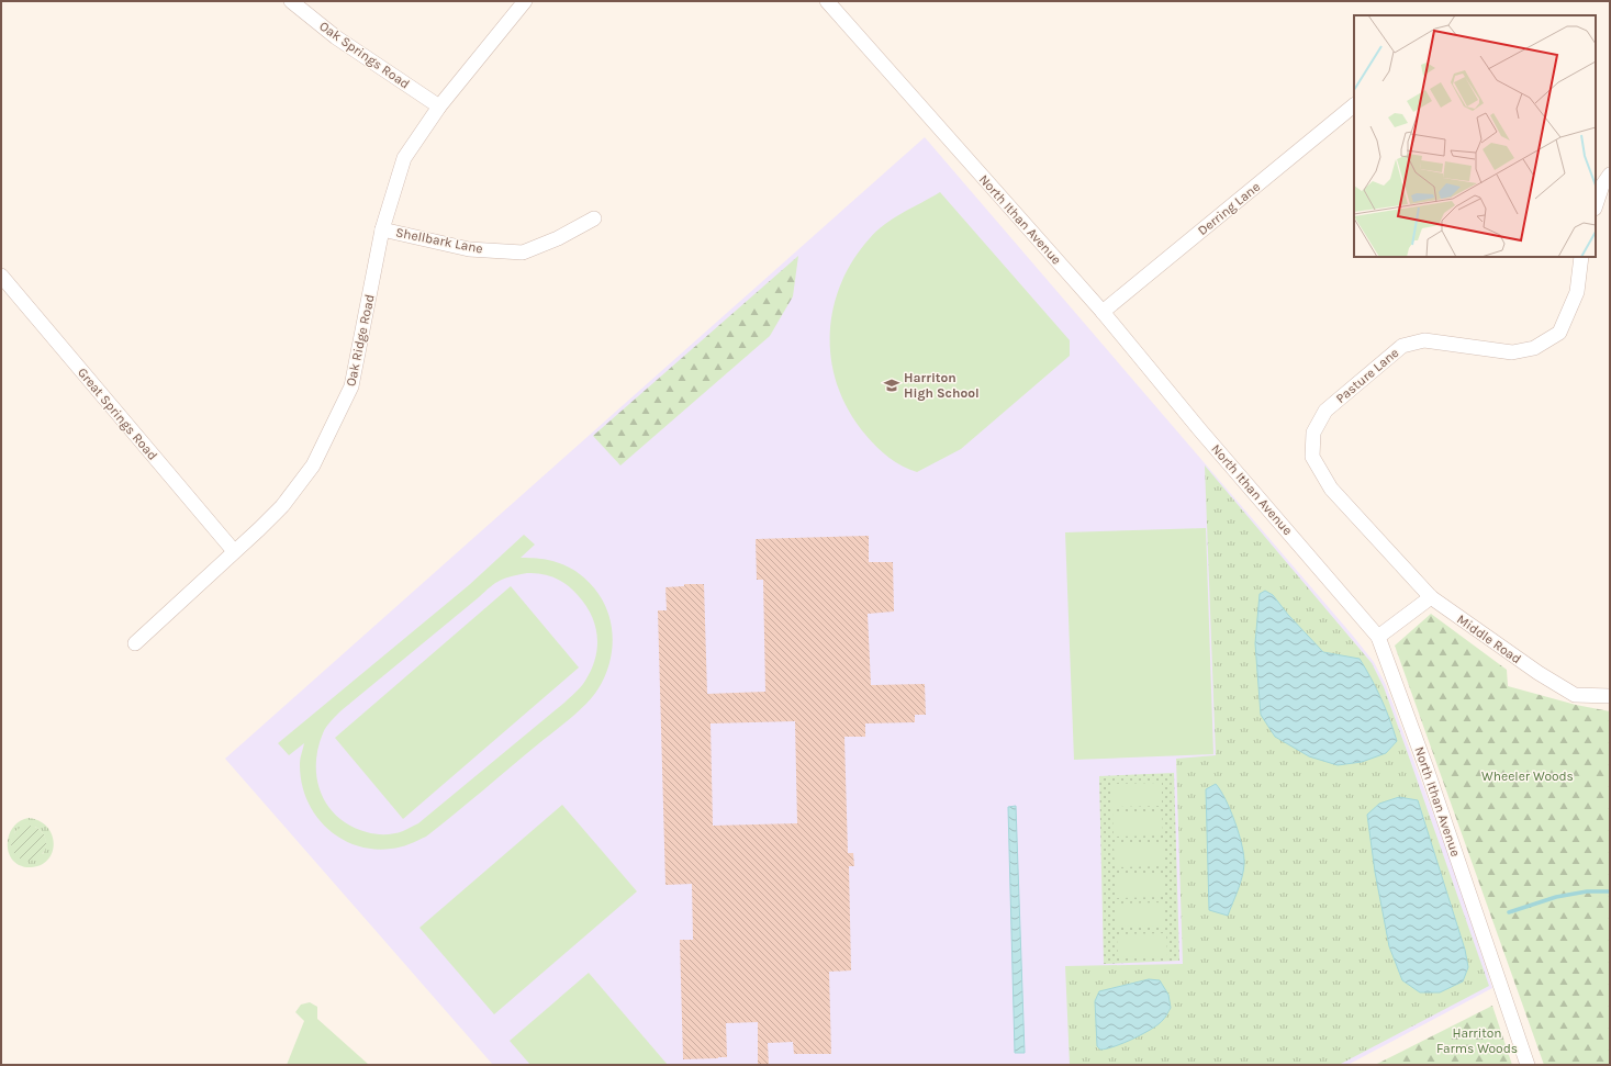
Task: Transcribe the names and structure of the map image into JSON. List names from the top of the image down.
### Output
{
  "streets": {
    "street": [
      "Oak Springs Road",
      "Derring Lane",
      "North Ithan Avenue",
      "Shellbark Lane",
      "Oak Ridge Road",
      "Pasture Lane",
      "Great Springs Road",
      "Middle Road"
    ]
  },
  "crossings": [
    ["Oak Springs Road", "Oak Ridge Road"],
    ["Derring Lane", "North Ithan Avenue"],
    ["Shellbark Lane", "Oak Ridge Road"],
    ["Oak Ridge Road", "Great Springs Road"],
    ["Pasture Lane", "Middle Road"]
  ],
  "parks": ["Wheeler Woods", "Harriton Farms Woods"],
  "places": {
    "school or university": ["Harriton High School"]
  }
}
